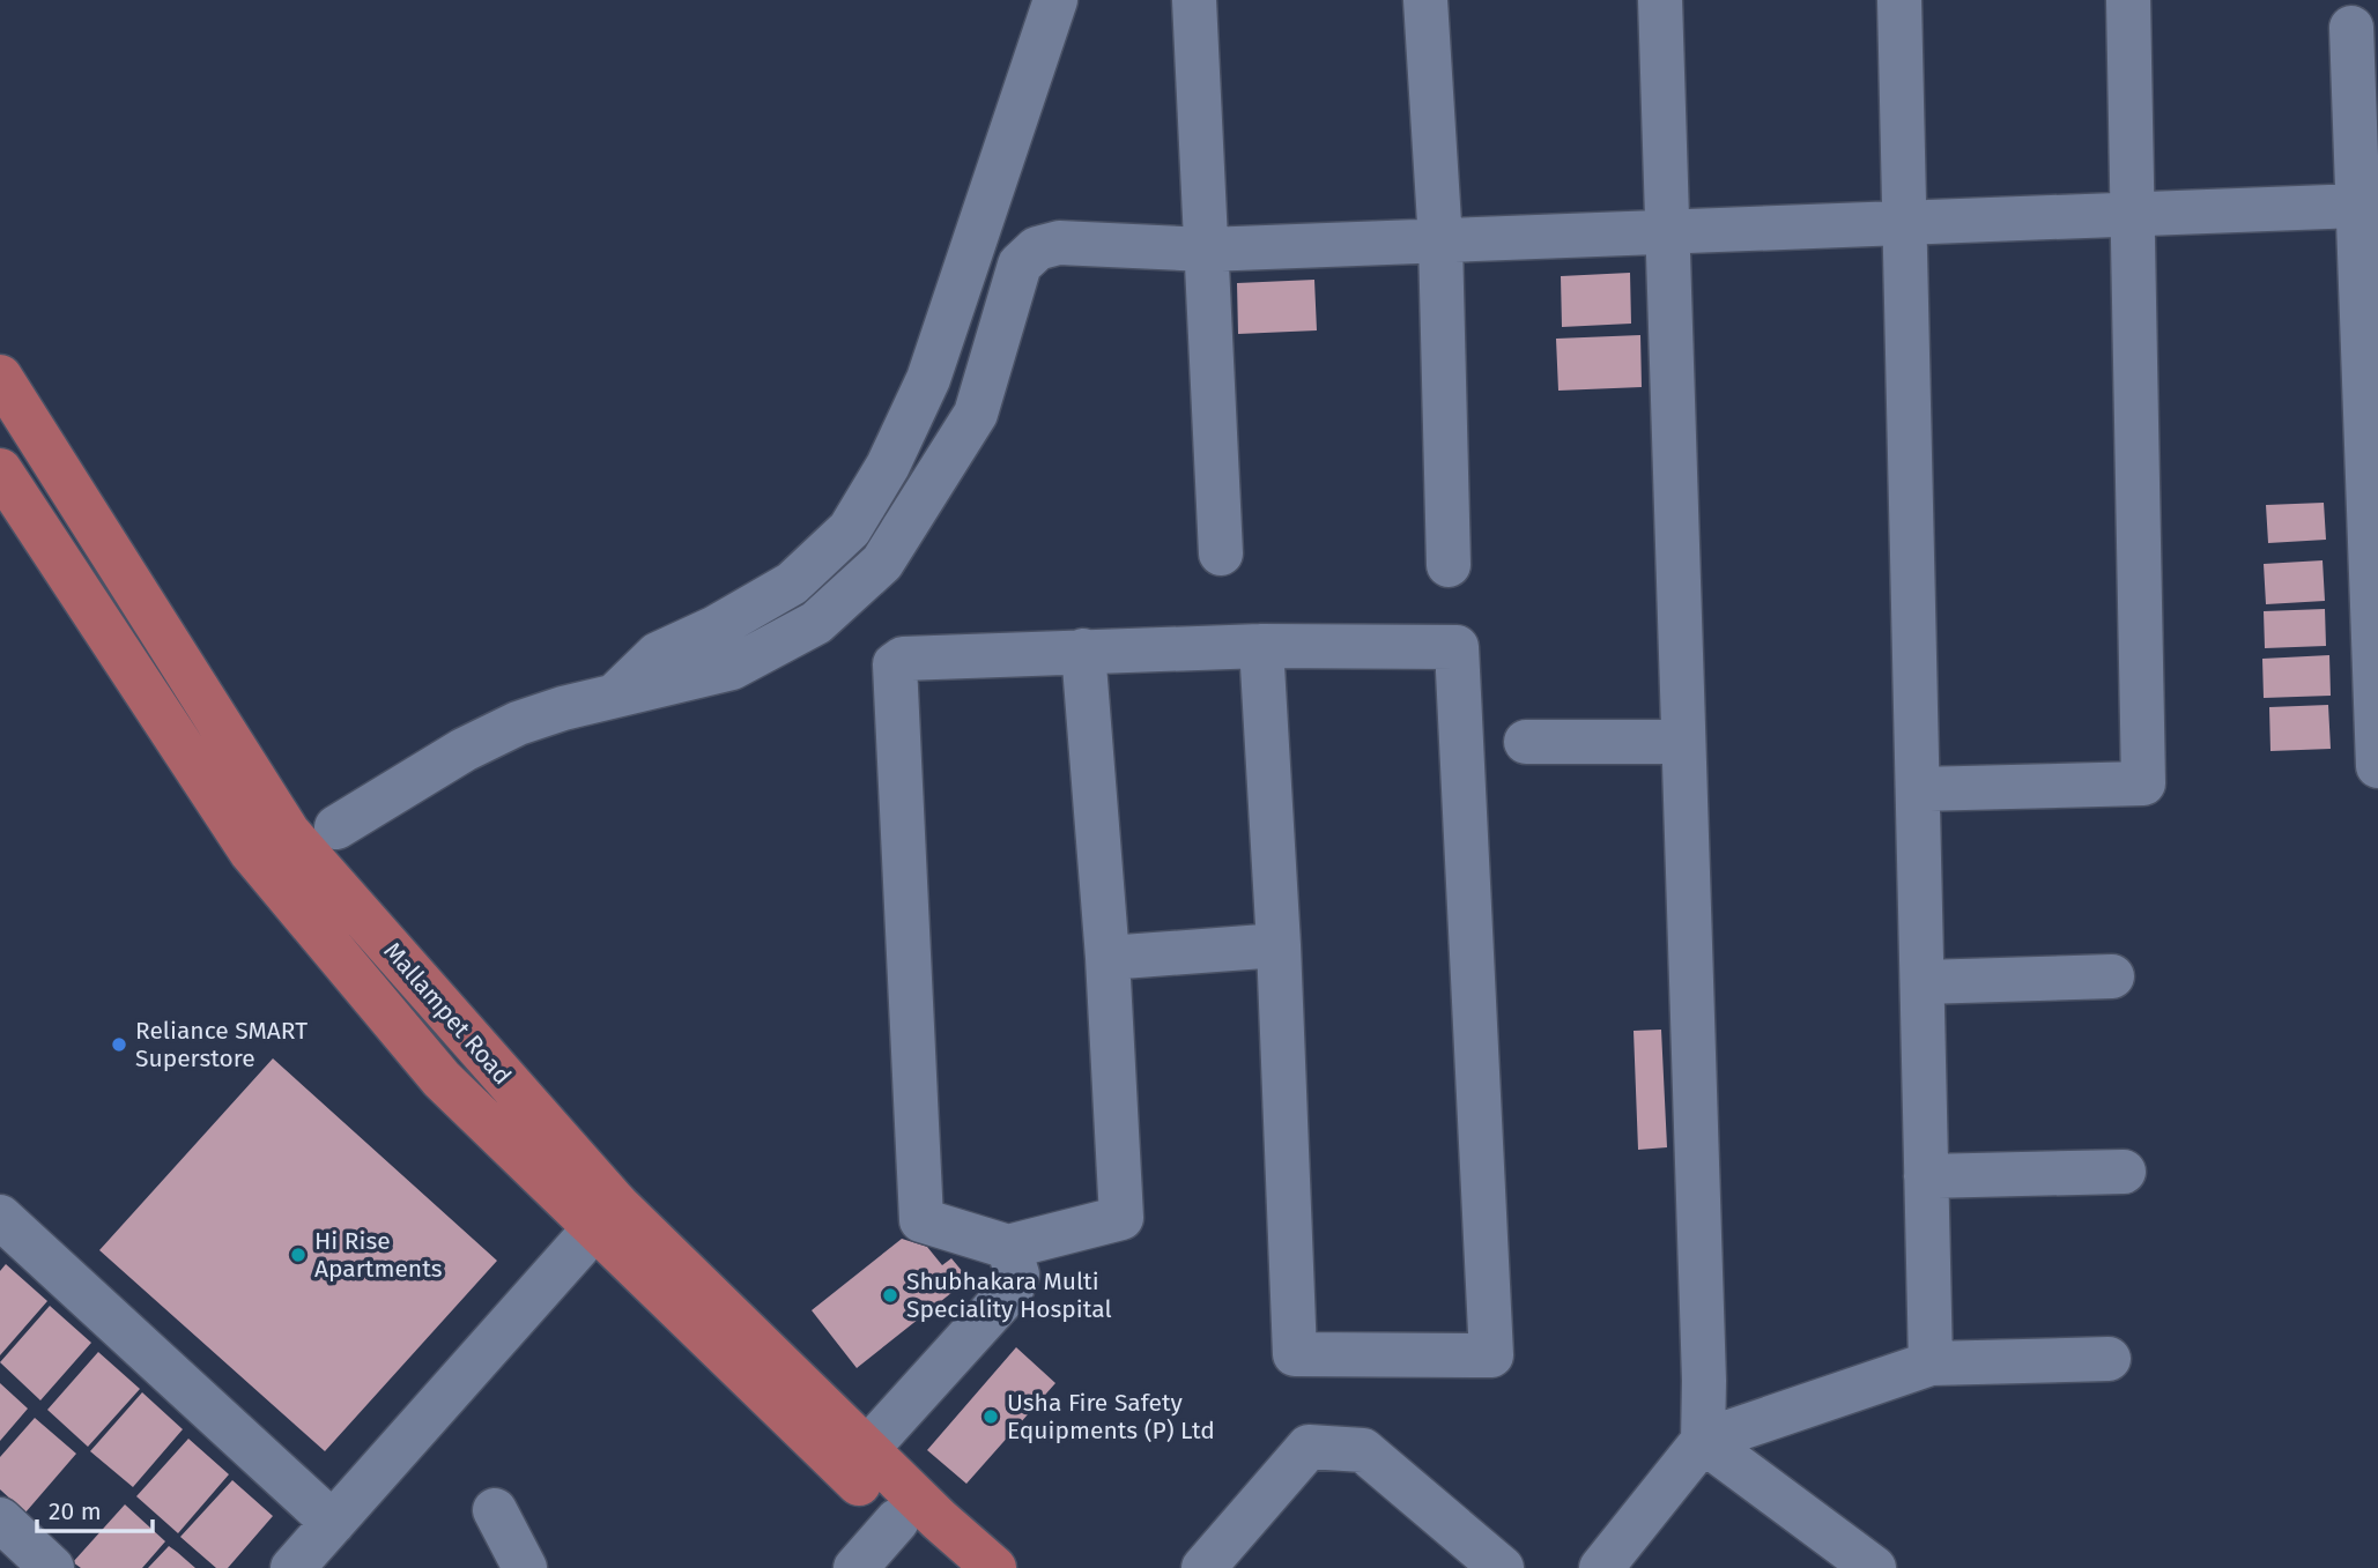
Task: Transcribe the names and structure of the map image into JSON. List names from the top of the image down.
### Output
{
  "streets": {
    "main road": ["Mallampet Road"]
  },
  "places": [
    "Reliance SMART Superstore",
    "Hi Rise Apartments",
    "Shubhakara Multi Speciality Hospital",
    "Usha Fire Safety Equipments (P) Ltd"
  ],
  "scale_bar": "20 m"
}
